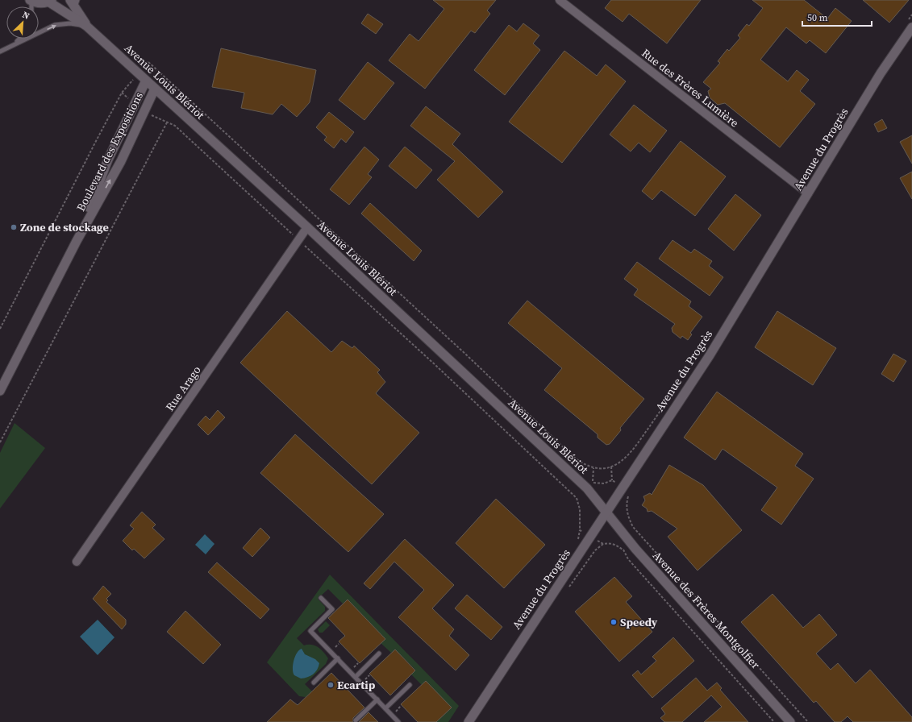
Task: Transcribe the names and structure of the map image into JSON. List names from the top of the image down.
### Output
{
  "streets": {
    "street": [
      "Avenue Louis Blériot",
      "Rue des Frères Lumière",
      "Avenue du Progrès",
      "Boulevard des Expositions",
      "Rue Arago",
      "Avenue des Frères Montgolfier"
    ]
  },
  "crossings": [
    ["Avenue Louis Blériot", "Avenue du Progrès"],
    ["Avenue Louis Blériot", "Boulevard des Expositions"],
    ["Avenue Louis Blériot", "Rue Arago"],
    ["Avenue Louis Blériot", "Avenue des Frères Montgolfier"],
    ["Rue des Frères Lumière", "Avenue du Progrès"],
    ["Avenue du Progrès", "Avenue des Frères Montgolfier"]
  ],
  "places": ["Zone de stockage", "Speedy", "Ecartip"],
  "scale_bar": "50 m",
  "north": "top right"
}
